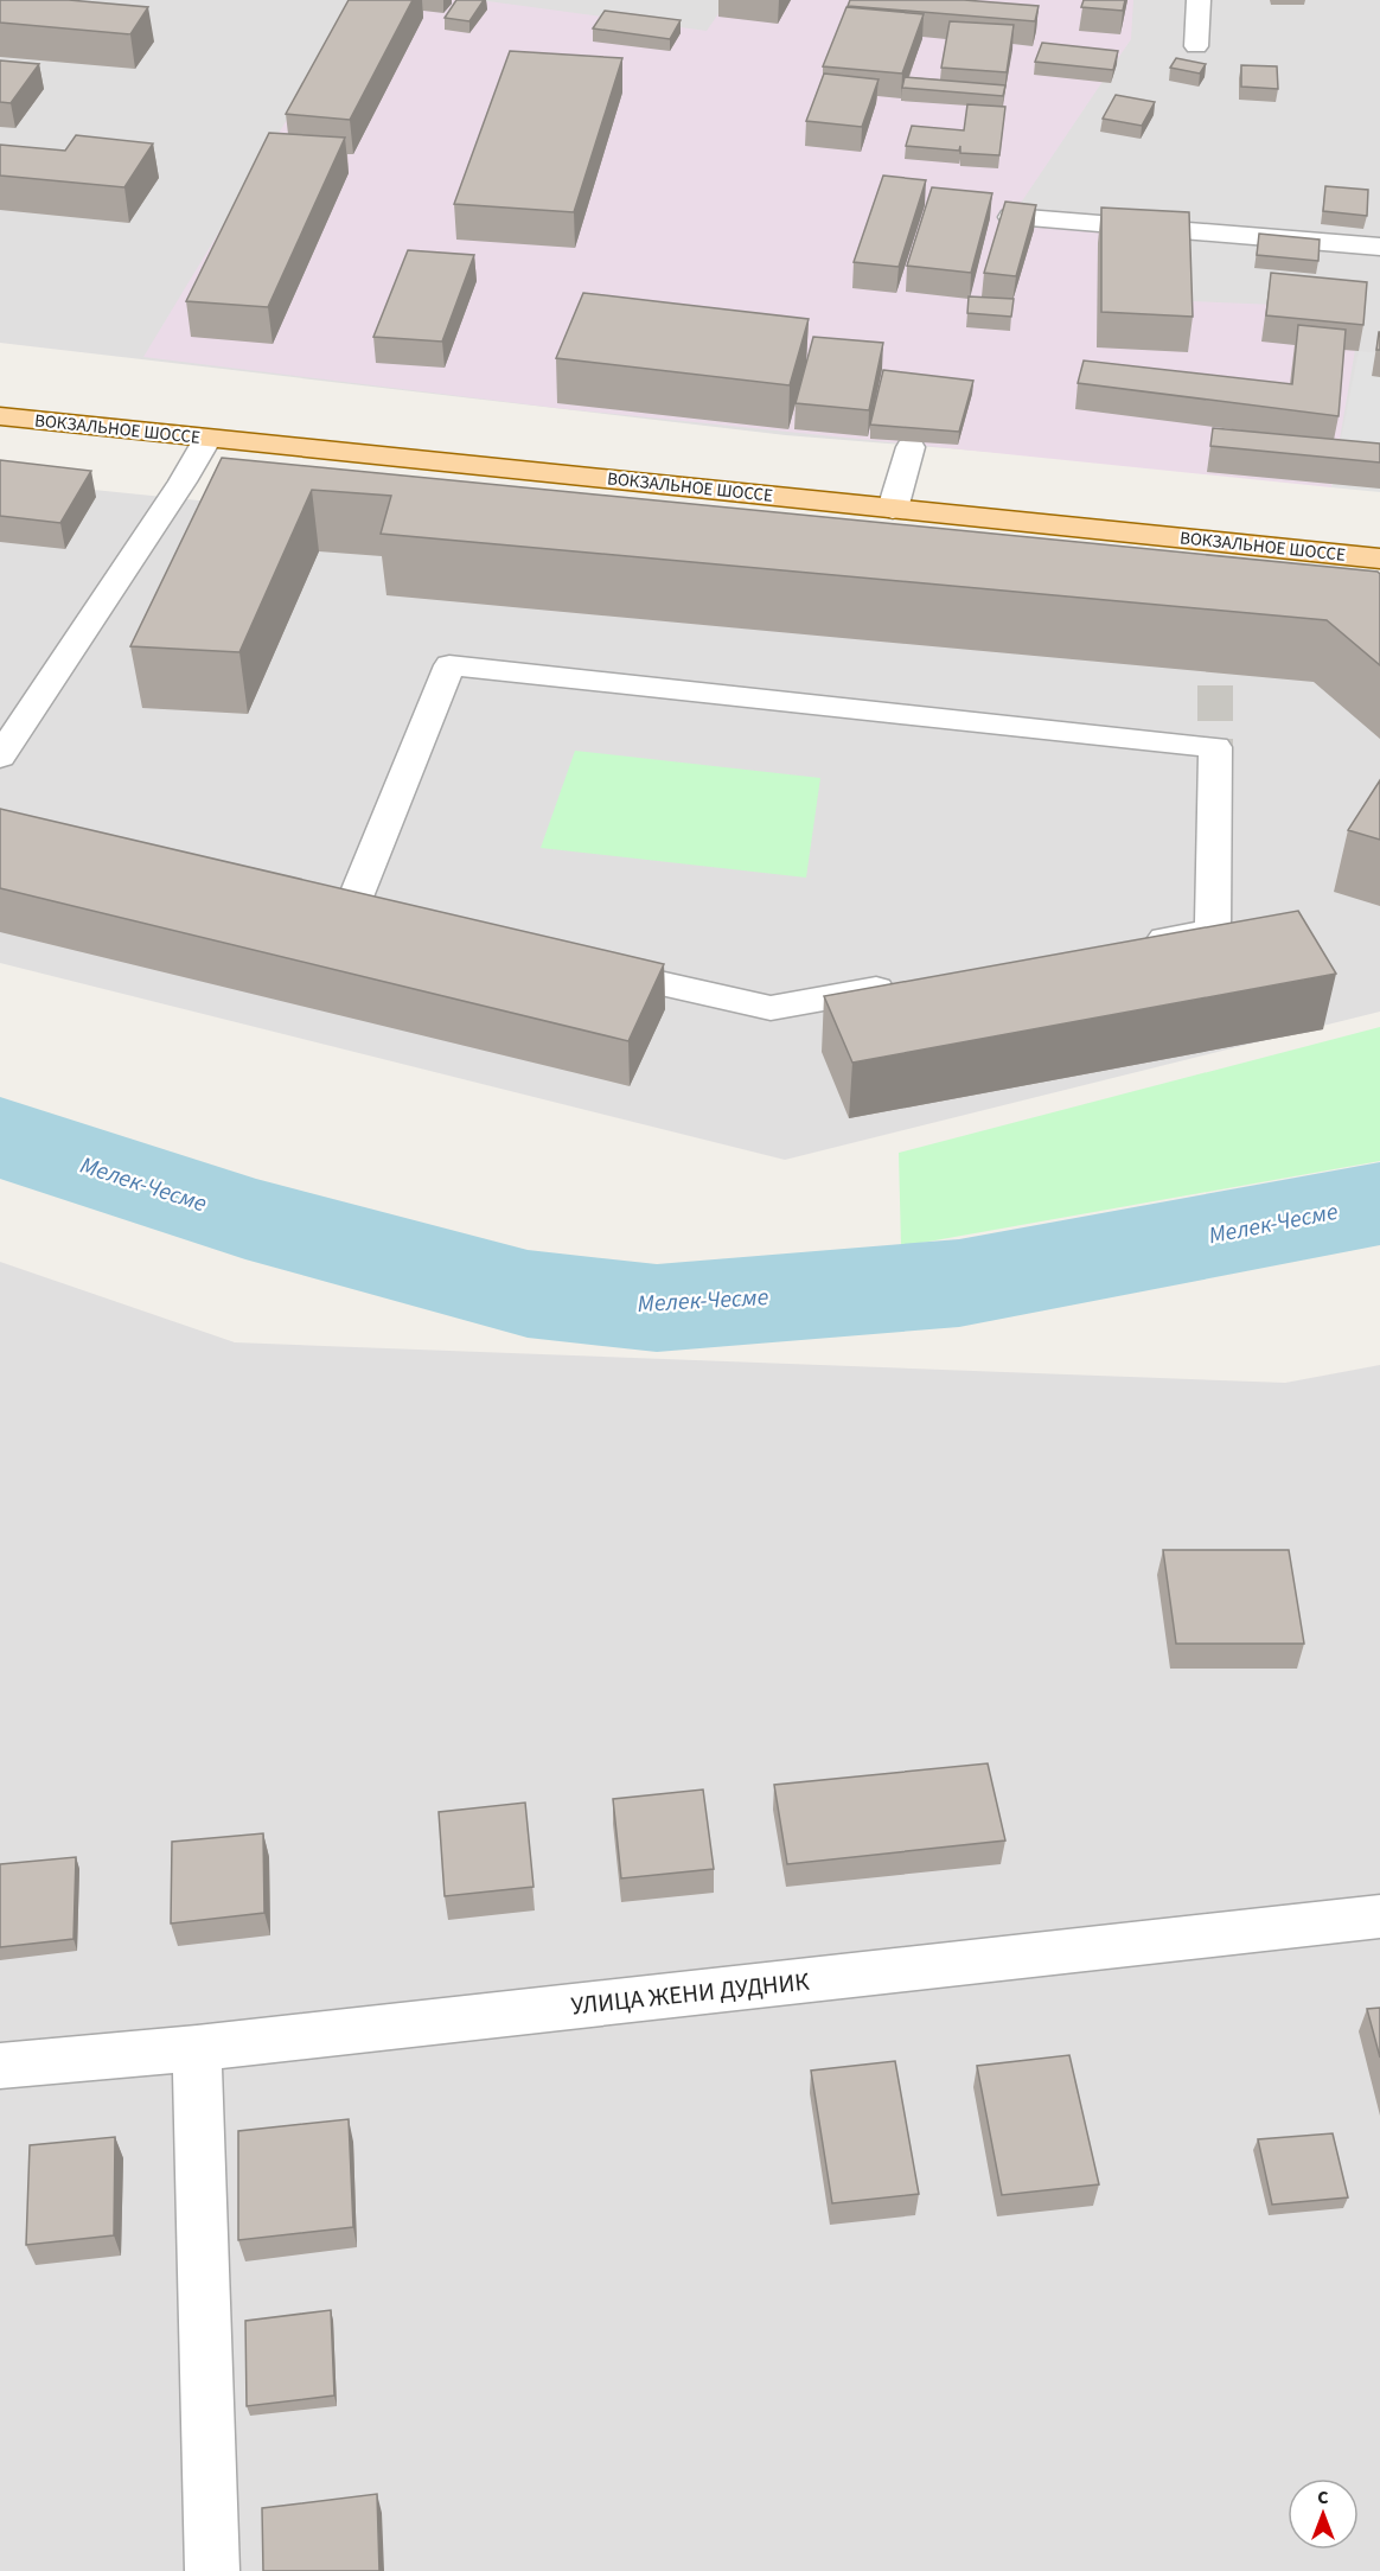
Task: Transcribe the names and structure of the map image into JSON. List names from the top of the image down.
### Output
{
  "streets": {
    "main road": ["ВОКЗАЛЬНОЕ ШОССЕ"],
    "street": ["УЛИЦА ЖЕНИ ДУДНИК"]
  },
  "water": ["Мелек-Чесме"],
  "north": "top"
}
